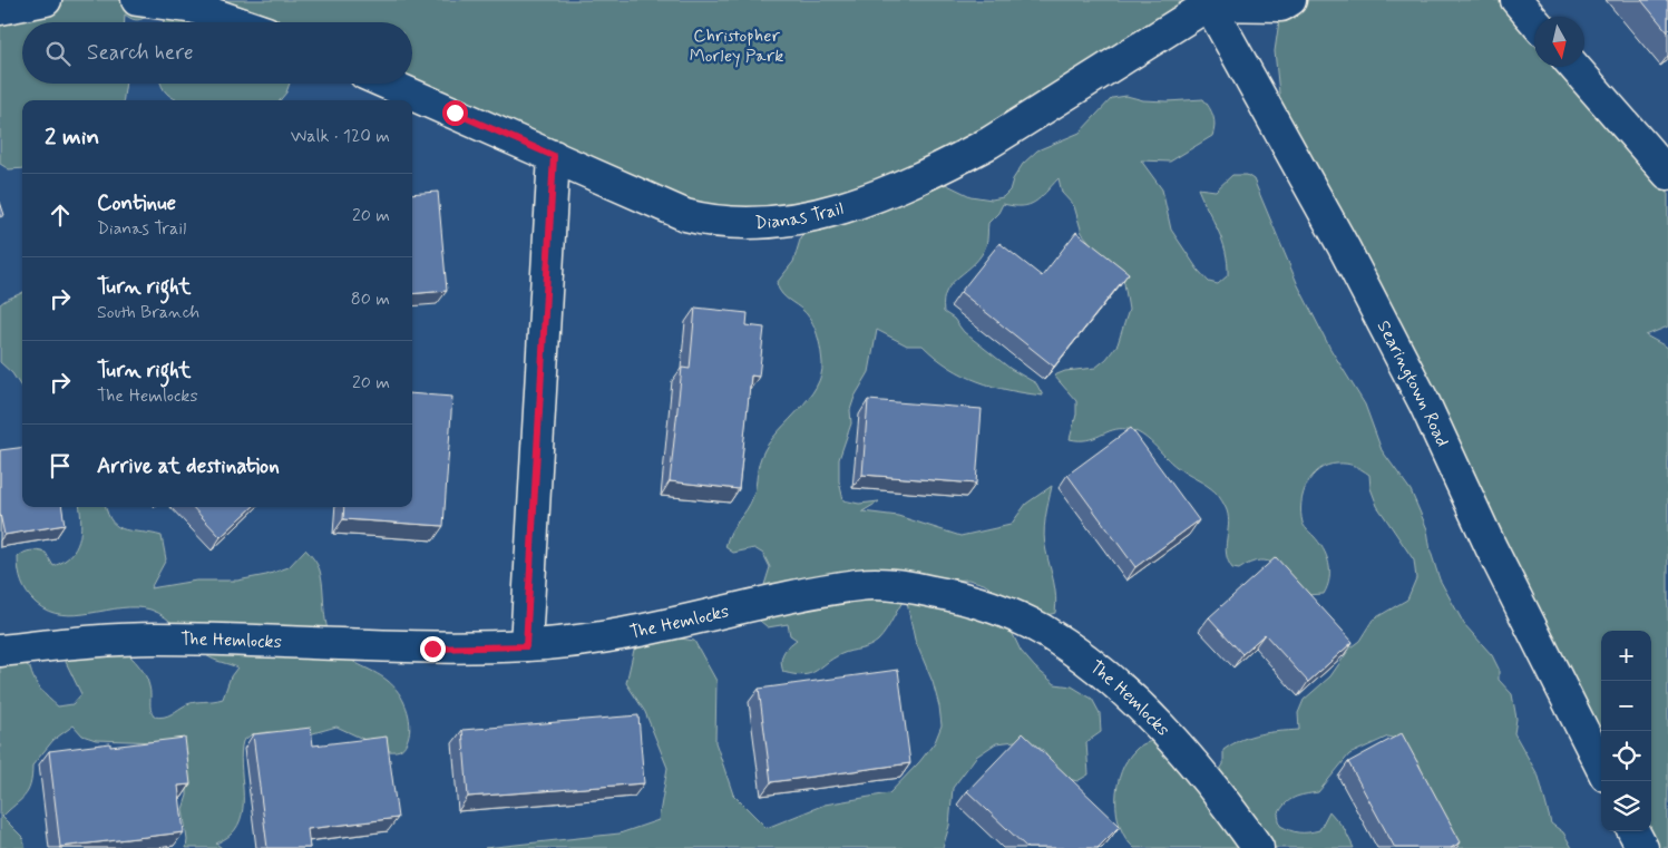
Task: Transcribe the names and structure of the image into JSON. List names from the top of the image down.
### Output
{
  "streets": {
    "street": ["Dianas Trail", "Searingtown Road", "The Hemlocks"]
  },
  "crossings": [
    ["Dianas Trail", "Searingtown Road"]
  ],
  "parks": ["Christopher Morley Park"],
  "north": "bottom",
  "page": {
    "search": "Search here",
    "heading": ["2 min", "Walk · 120 m"],
    "list": [
      ["Continue", "Dianas Trail", "20 m"],
      ["Turn right", "South Branch", "80 m"],
      ["Turn right", "The Hemlocks", "20 m"],
      "Arrive at destination"
    ],
    "map_buttons": ["+", "−"]
  }
}
